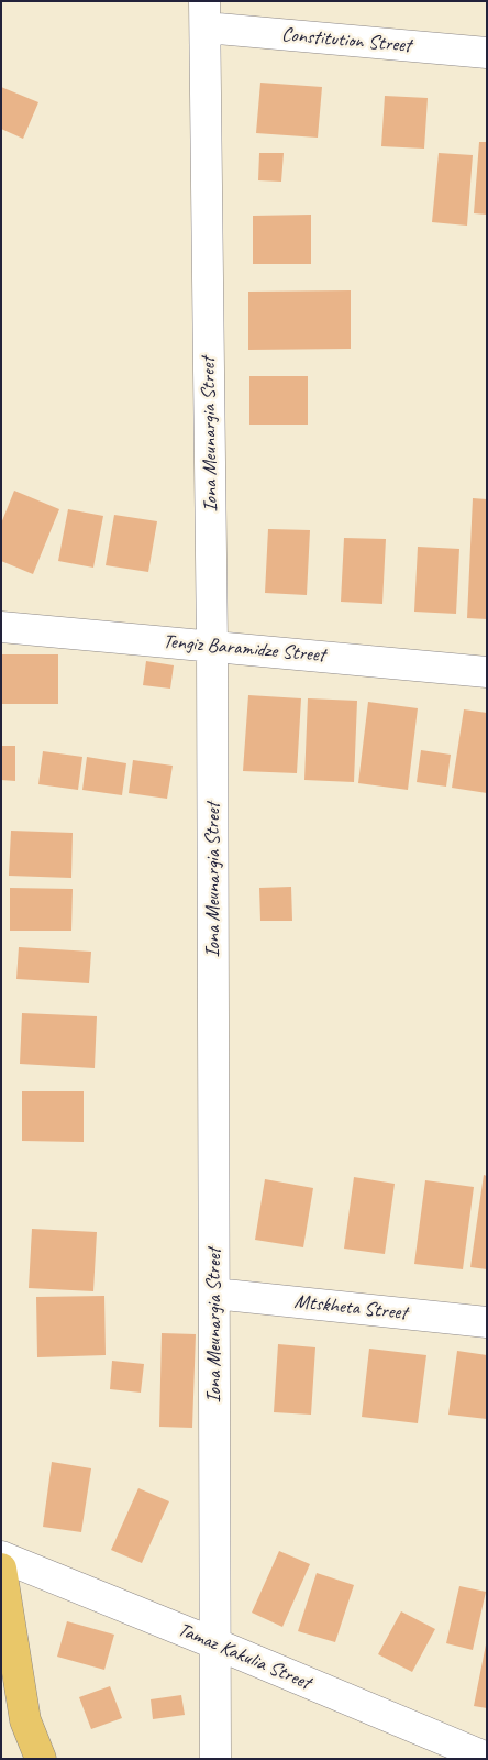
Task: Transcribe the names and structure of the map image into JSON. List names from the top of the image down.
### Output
{
  "streets": {
    "street": [
      "Constitution Street",
      "Iona Meunargia Street",
      "Tengiz Baramidze Street",
      "Mtskheta Street",
      "Tamaz Kakulia Street"
    ]
  },
  "crossings": [
    ["Constitution Street", "Iona Meunargia Street"],
    ["Iona Meunargia Street", "Tengiz Baramidze Street"],
    ["Iona Meunargia Street", "Mtskheta Street"],
    ["Iona Meunargia Street", "Tamaz Kakulia Street"]
  ]
}
